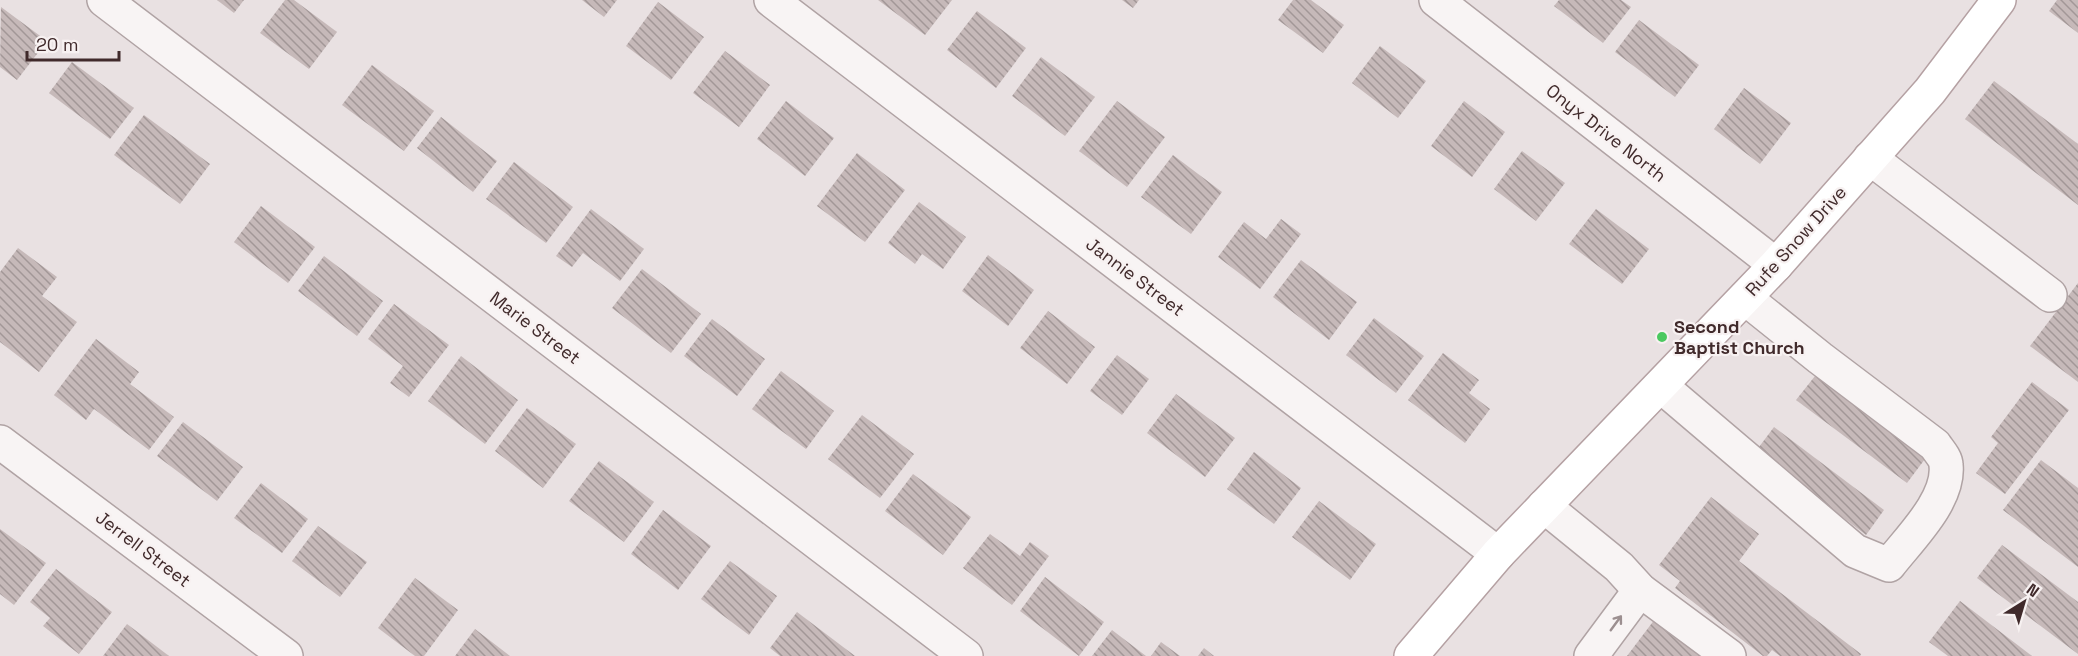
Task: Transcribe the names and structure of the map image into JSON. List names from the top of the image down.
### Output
{
  "streets": {
    "main road": ["Rufe Snow Drive"],
    "street": [
      "Onyx Drive North",
      "Jannie Street",
      "Marie Street",
      "Jerrell Street"
    ]
  },
  "crossings": [
    ["Onyx Drive North", "Rufe Snow Drive"],
    ["Rufe Snow Drive", "Jannie Street"]
  ],
  "places": ["Second Baptist Church"],
  "scale_bar": "20 m",
  "north": "top right"
}
